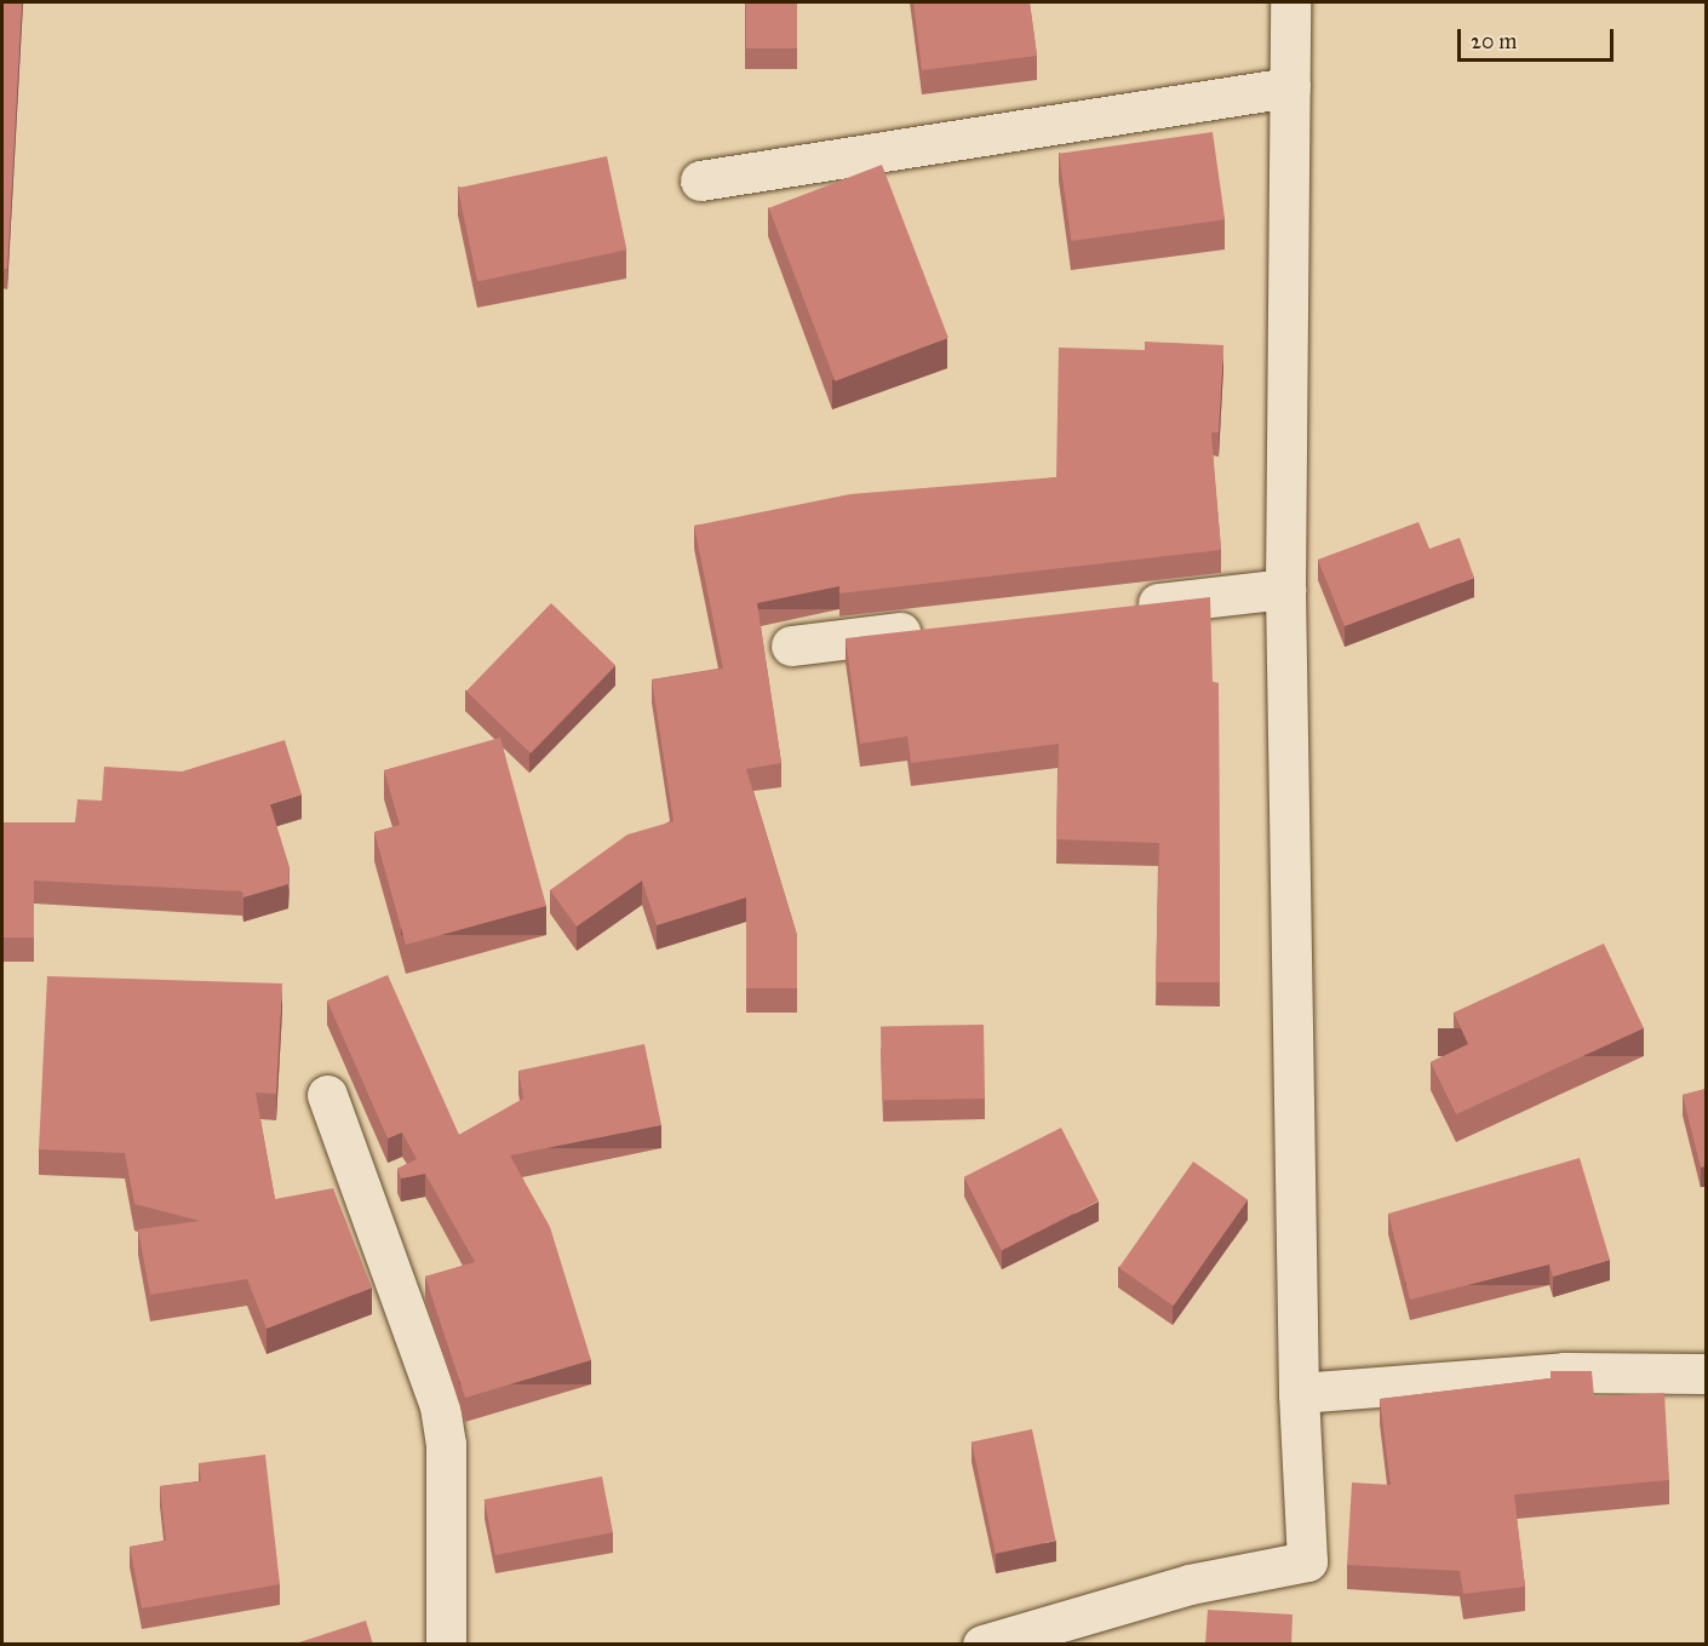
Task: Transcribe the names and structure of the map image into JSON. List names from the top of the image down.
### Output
{
  "scale_bar": "20 m"
}
